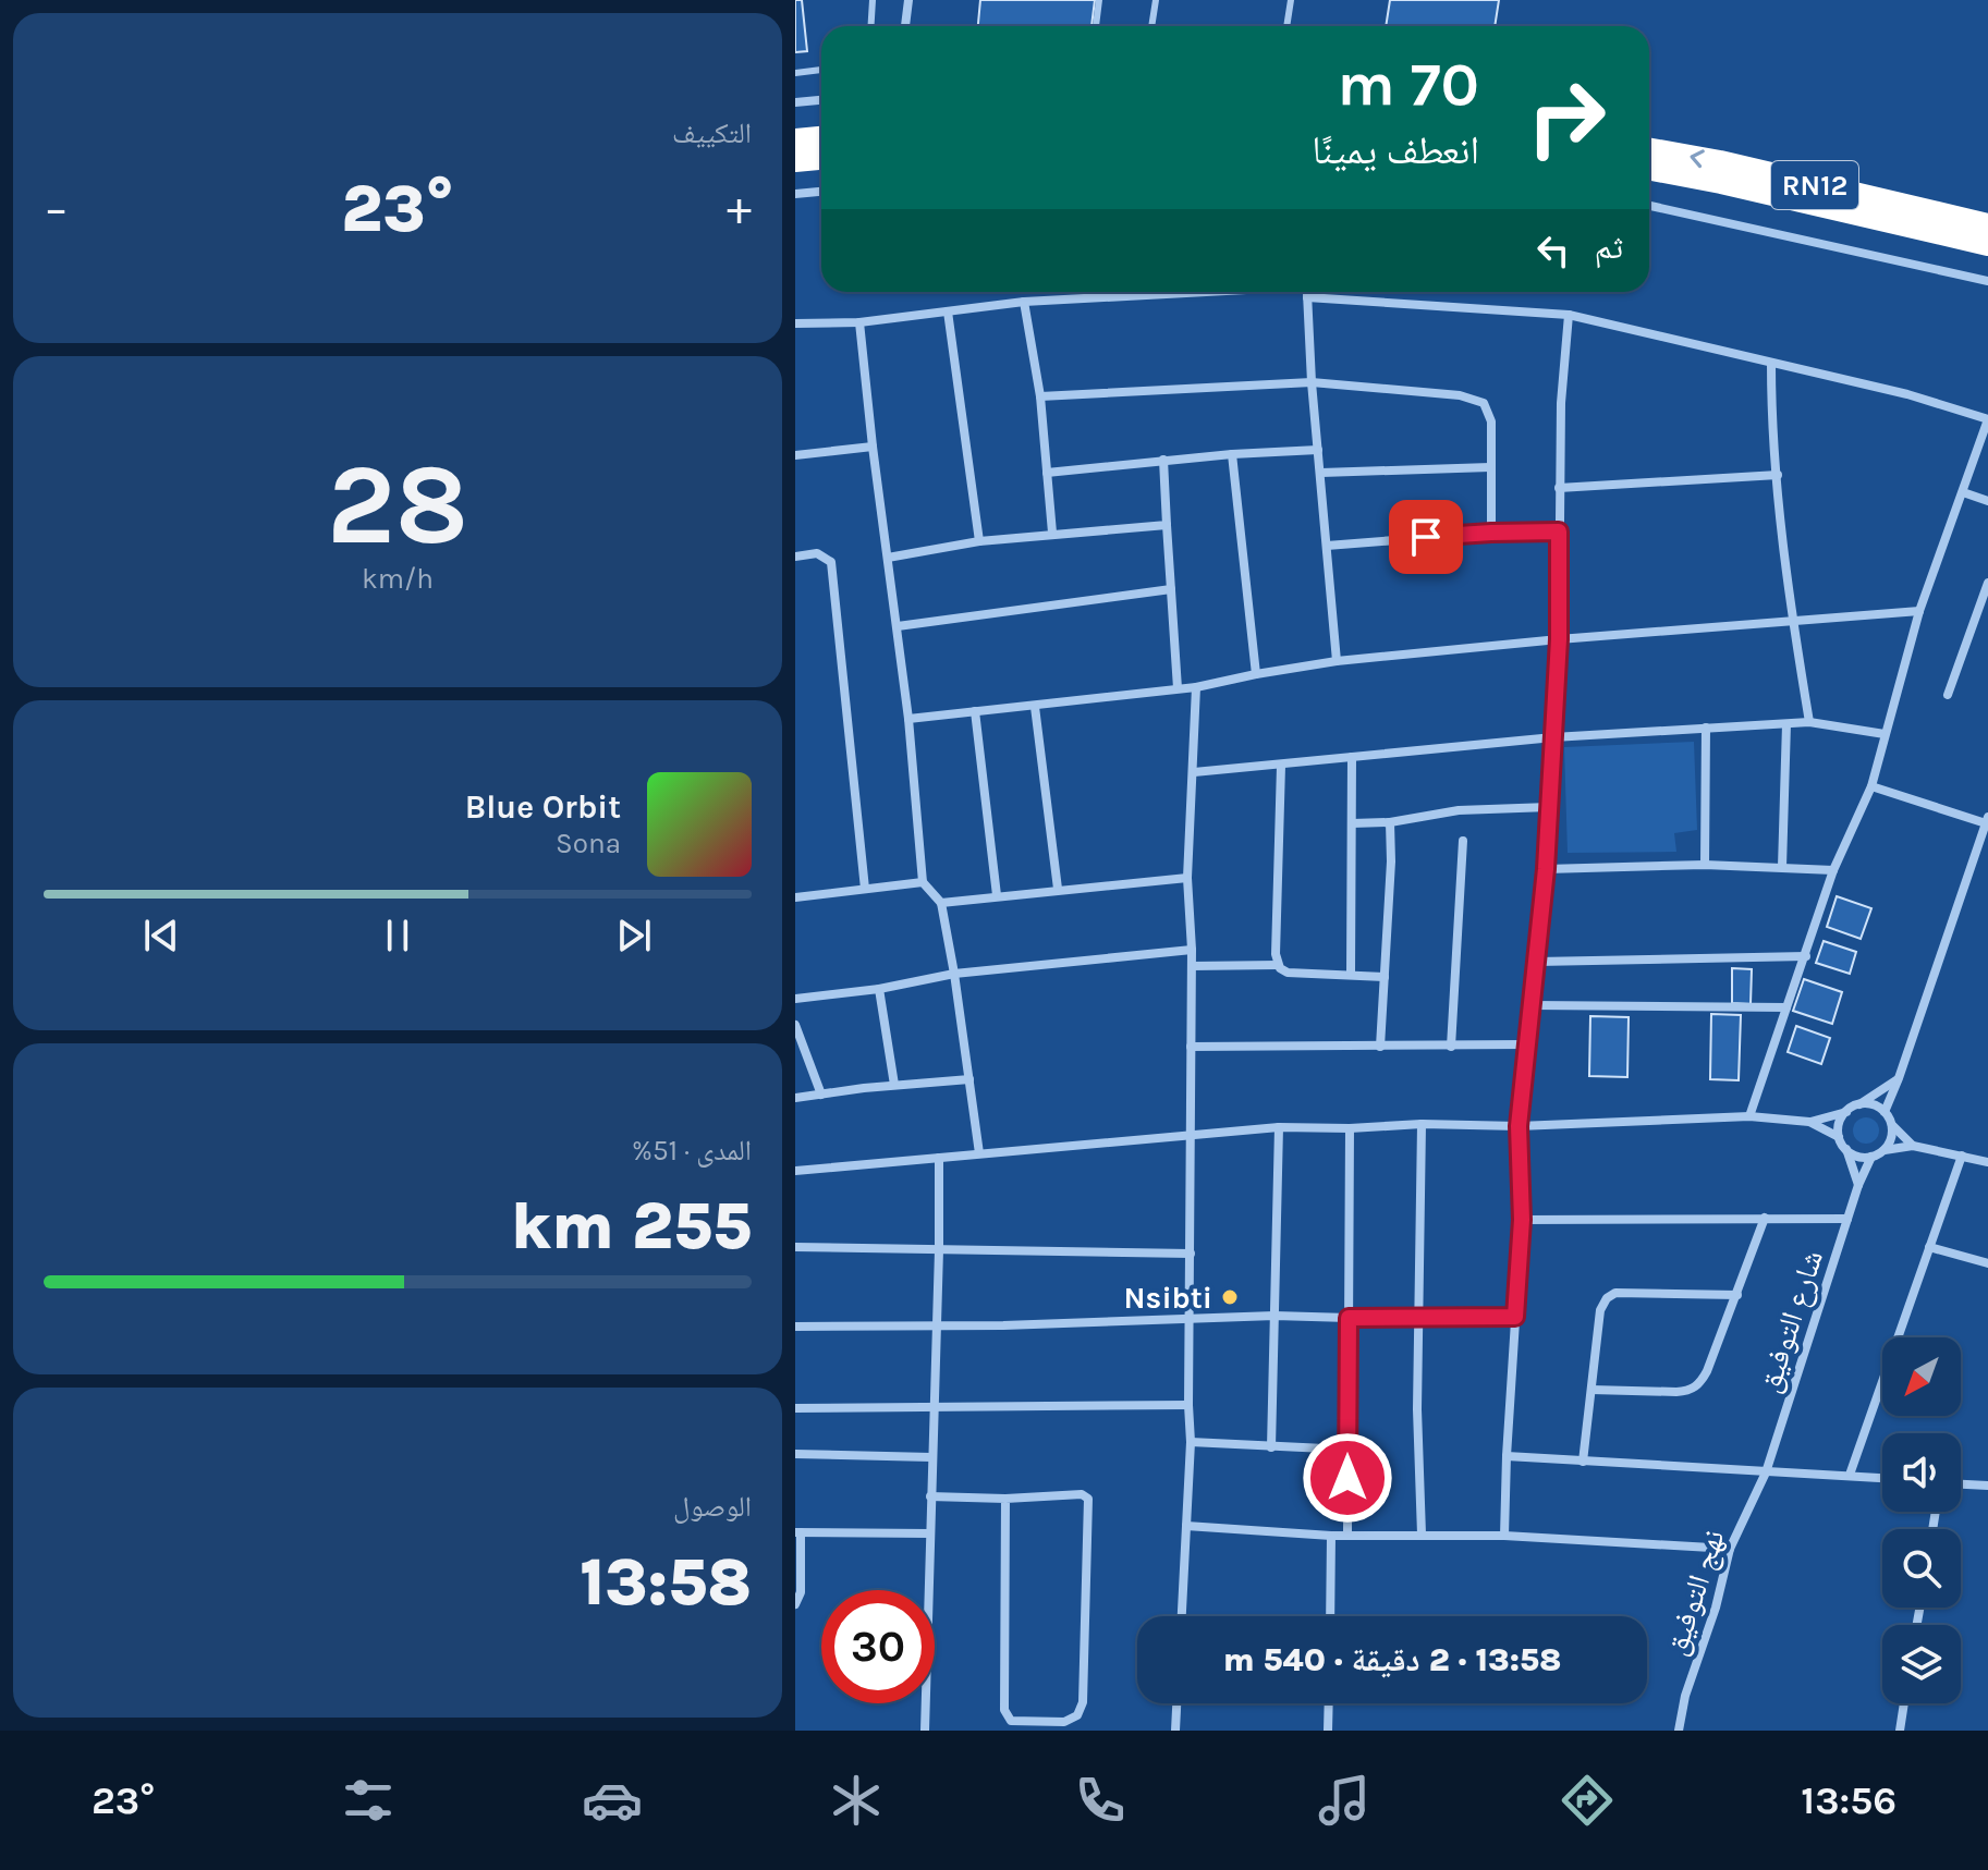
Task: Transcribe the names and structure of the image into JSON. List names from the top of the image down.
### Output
{
  "streets": {
    "highway": ["RN12"],
    "street": ["شارع التوفيق", "نهج التوفيق"]
  },
  "crossings": [
    ["شارع التوفيق", "نهج التوفيق"]
  ],
  "places": ["Nsibti"],
  "north": "bottom left",
  "page": {
    "tile": [
      "التكييف",
      ["28", "km/h"],
      ["المدى · 51%", "255 km"],
      ["الوصول", "13:58"]
    ],
    "turn": ["70 m", "انعطف يمينًا"],
    "heat": ["−", "23°", "+"],
    "then": "ثم",
    "song": ["Blue Orbit", "Sona"],
    "limit": "30",
    "trip": "13:58 · 2 دقيقة · 540 m",
    "tabs": ["13:56", "23°"]
  }
}
